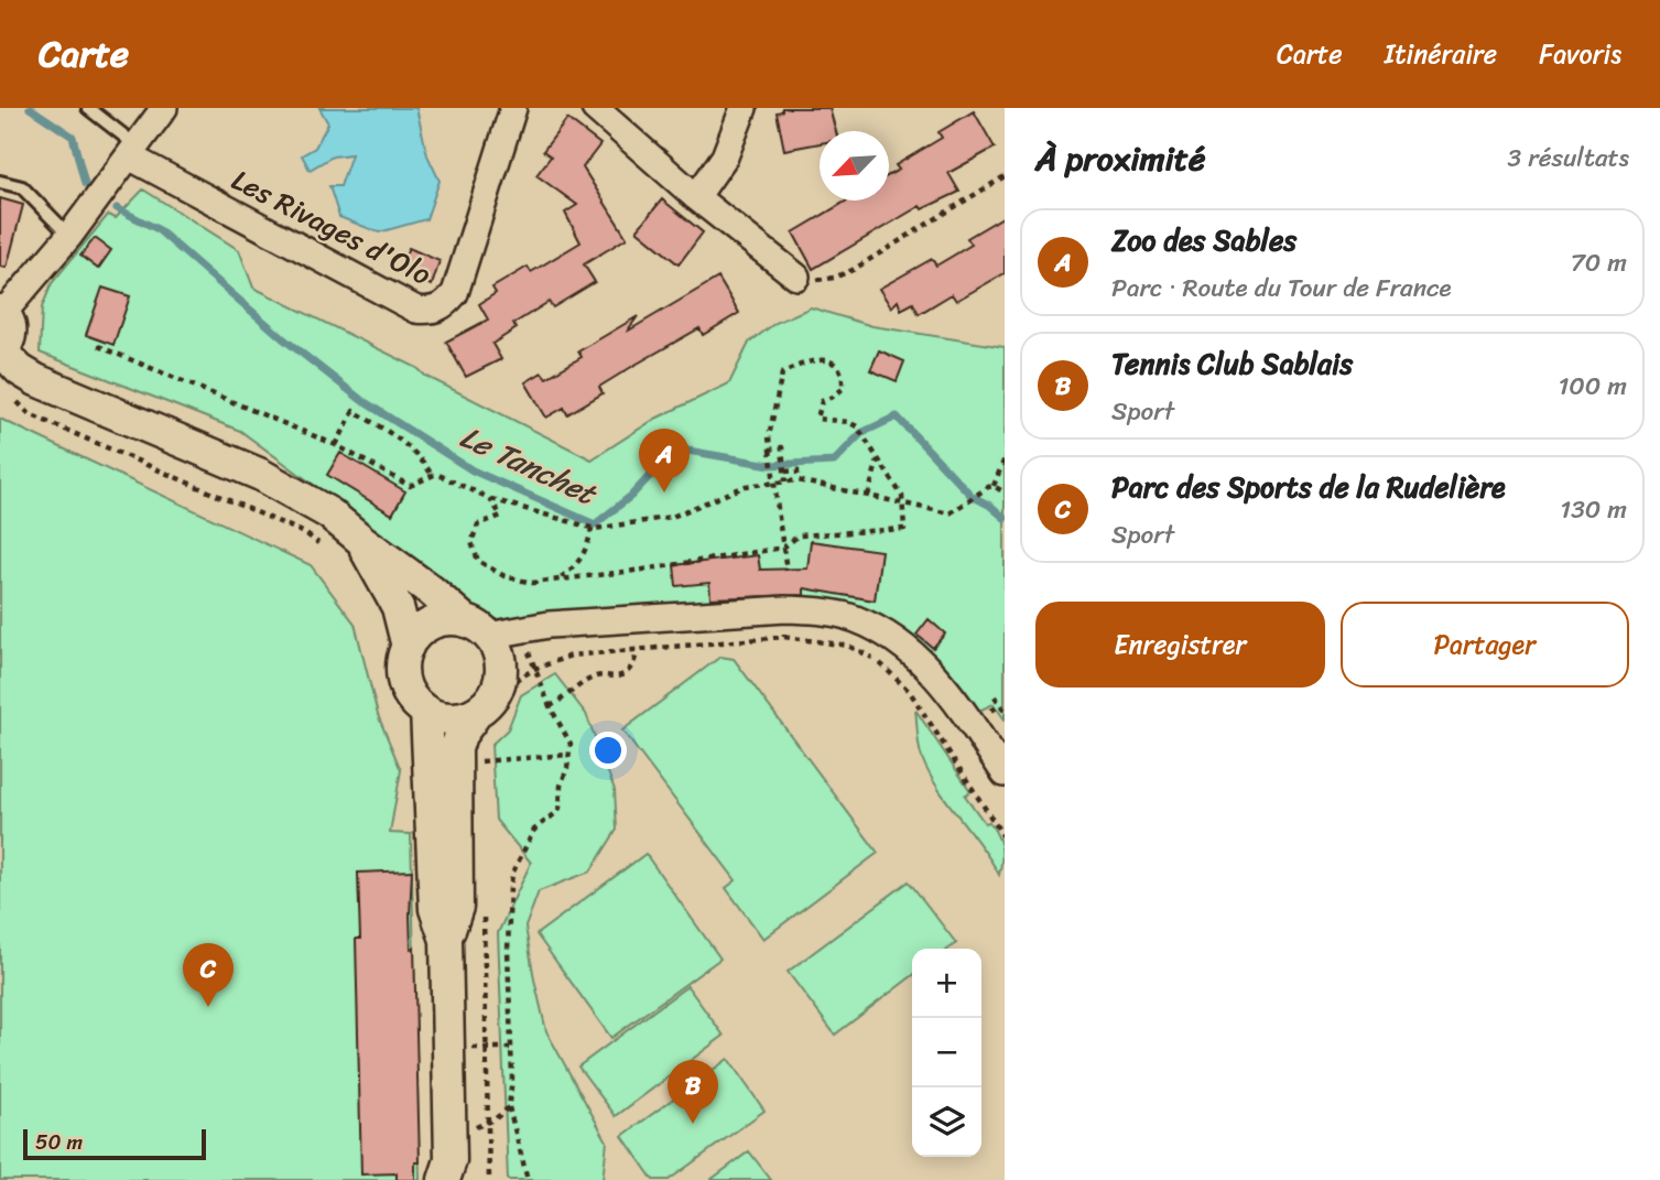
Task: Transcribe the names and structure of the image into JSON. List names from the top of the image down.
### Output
{
  "streets": {
    "street": ["Les Rivages d'Olo"]
  },
  "water": ["Le Tanchet"],
  "scale_bar": "50 m",
  "north": "bottom left",
  "page": {
    "header": "Carte",
    "nav": ["Carte", "Itinéraire", "Favoris"],
    "heading": ["À proximité", "3 résultats"],
    "list": [
      {
        "mark": "A",
        "name": "Zoo des Sables",
        "note": "Parc · Route du Tour de France",
        "value": "70 m"
      },
      {
        "mark": "B",
        "name": "Tennis Club Sablais",
        "note": "Sport",
        "value": "100 m"
      },
      {
        "mark": "C",
        "name": "Parc des Sports de la Rudelière",
        "note": "Sport",
        "value": "130 m"
      }
    ],
    "pins": ["A", "C", "B"],
    "buttons": ["Enregistrer", "Partager"],
    "map_buttons": ["+", "−"],
    "scale": "50 m"
  }
}
